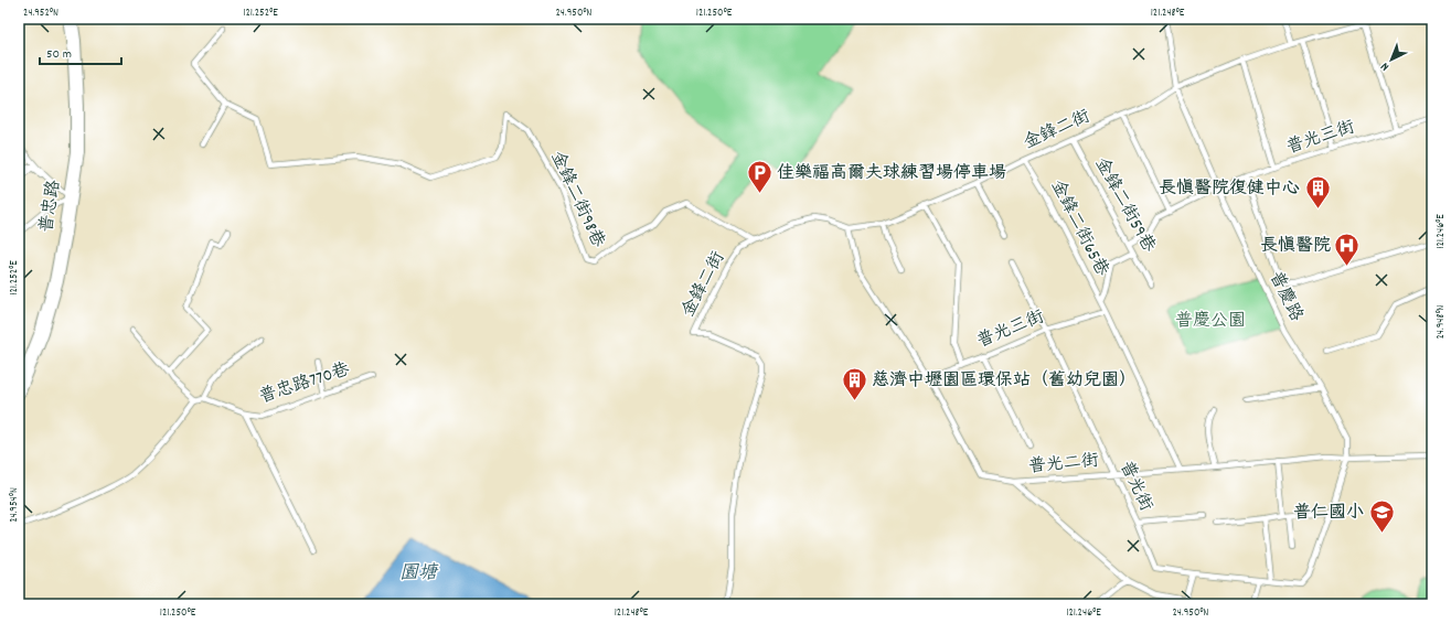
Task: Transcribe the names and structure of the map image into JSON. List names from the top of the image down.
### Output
{
  "streets": {
    "street": ["普忠路"],
    "lane": [
      "金鋒二街",
      "普光三街",
      "金鋒二街98巷",
      "金鋒二街59巷",
      "金鋒二街65巷",
      "普慶路",
      "普忠路770巷",
      "普光二街",
      "普光街"
    ]
  },
  "crossings": [
    ["金鋒二街", "金鋒二街98巷"],
    ["金鋒二街", "金鋒二街59巷"],
    ["金鋒二街", "金鋒二街65巷"],
    ["金鋒二街", "普慶路"],
    ["金鋒二街", "普光二街"],
    ["普光三街", "金鋒二街59巷"],
    ["普光三街", "金鋒二街65巷"],
    ["普光三街", "普慶路"],
    ["普光三街", "普光二街"],
    ["普光三街", "普光街"],
    ["金鋒二街65巷", "普光二街"],
    ["普慶路", "普光二街"],
    ["普光二街", "普光街"]
  ],
  "water": ["園塘"],
  "parks": ["普慶公園"],
  "places": {
    "parking": ["佳樂福高爾夫球練習場停車場"],
    "building": ["長慎醫院復健中心", "慈濟中壢園區環保站（舊幼兒園）"],
    "hospital": ["長慎醫院"],
    "school or university": ["普仁國小"]
  },
  "scale_bar": "50 m",
  "north": "bottom left",
  "coordinates": [
    "24.952°N",
    "121.252°E",
    "24.950°N",
    "121.250°E",
    "121.248°E",
    "121.246°E",
    "24.948°N",
    "24.954°N"
  ]
}
